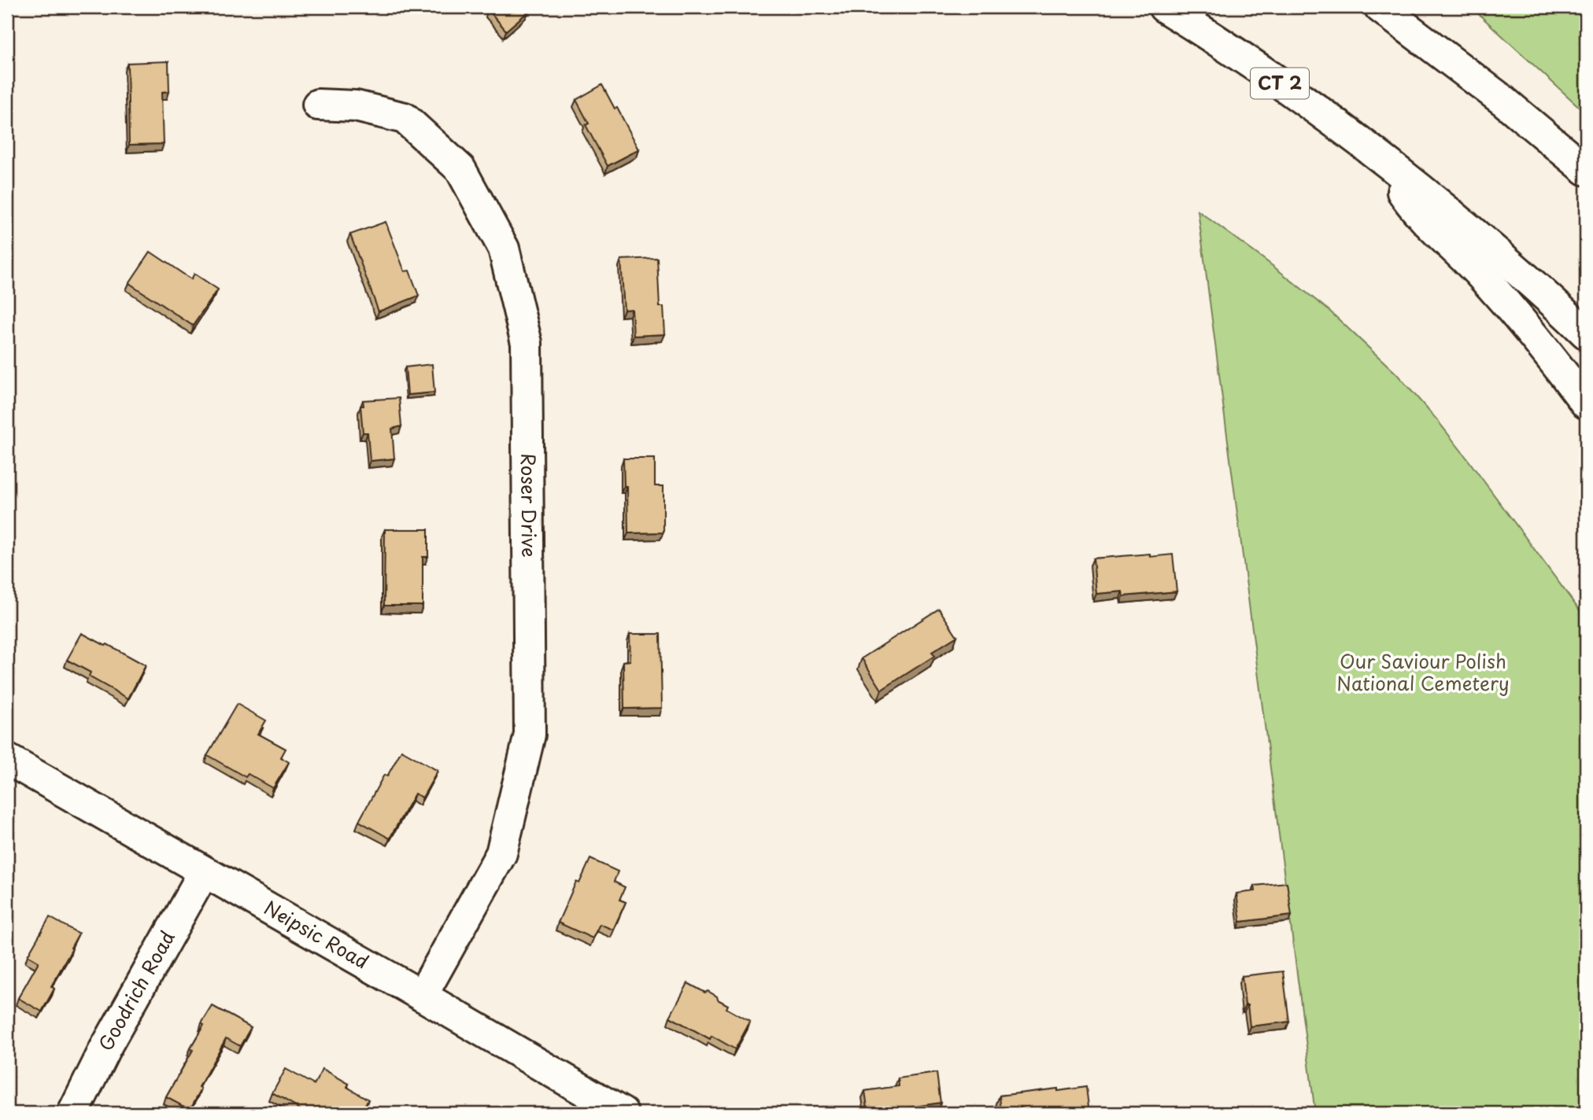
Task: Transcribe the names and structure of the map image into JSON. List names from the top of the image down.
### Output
{
  "streets": {
    "main road": [
      "CT 2",
      "Roser Drive",
      "Neipsic Road",
      "Goodrich Road"
    ]
  },
  "crossings": [
    ["Roser Drive", "Neipsic Road"],
    ["Neipsic Road", "Goodrich Road"]
  ],
  "parks": ["Our Saviour Polish National Cemetery"]
}
